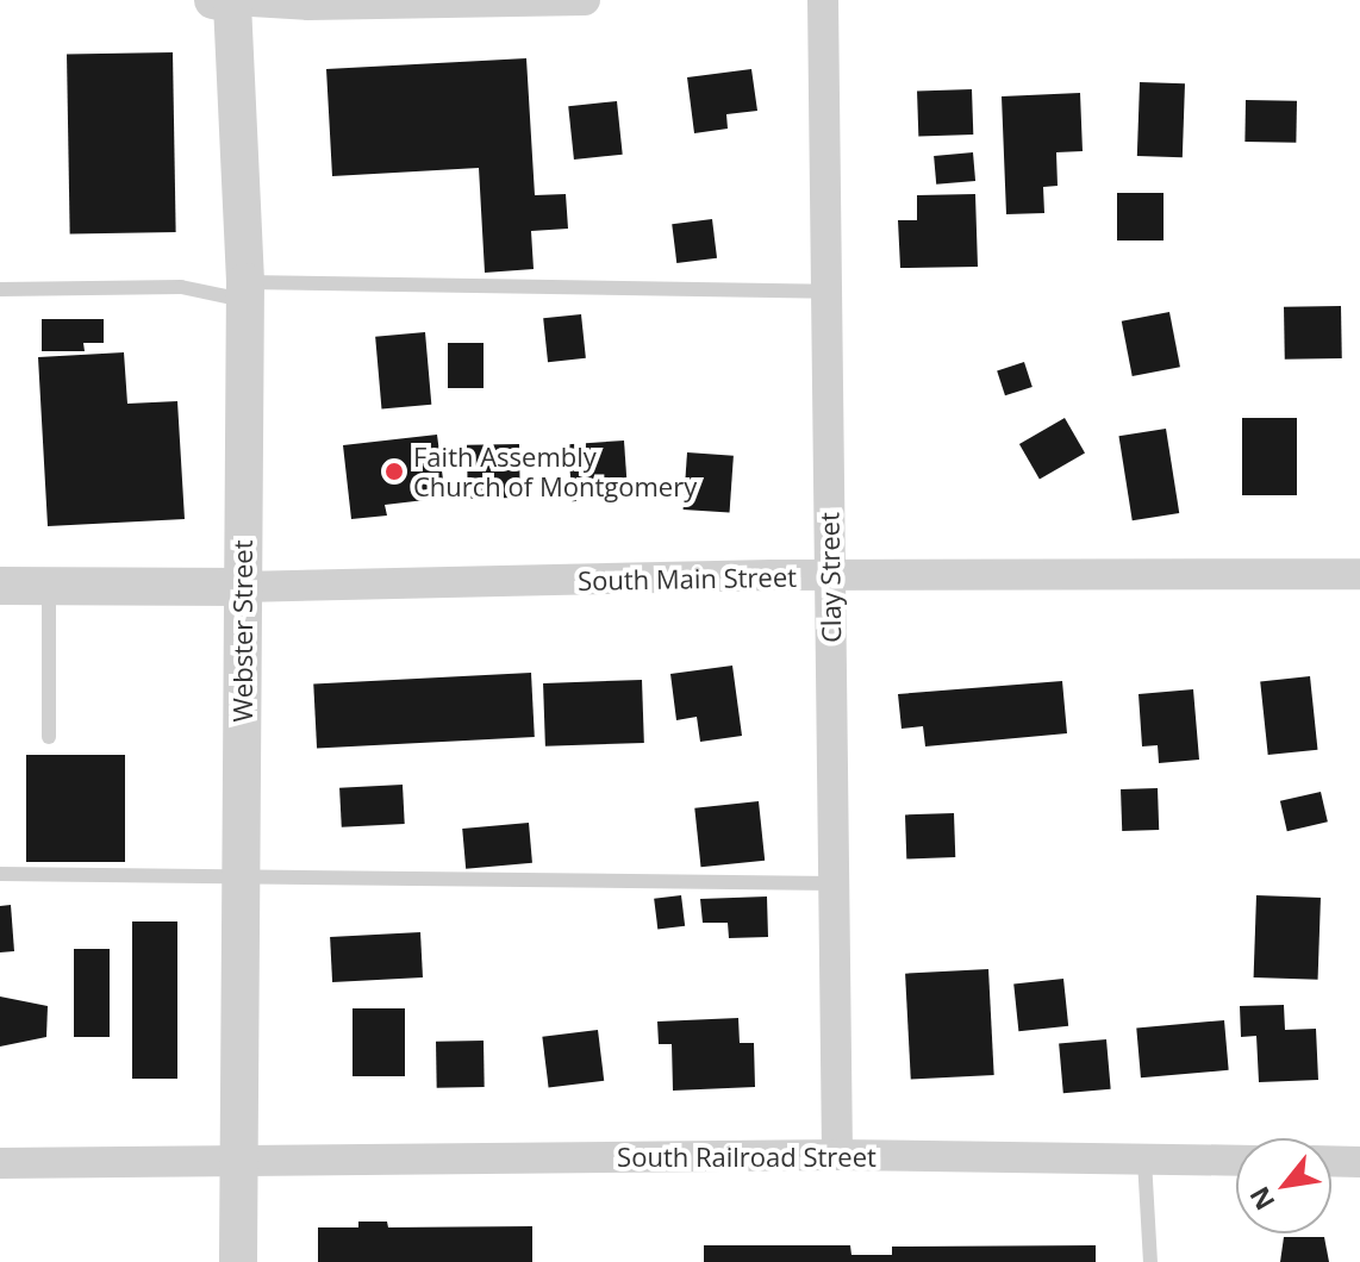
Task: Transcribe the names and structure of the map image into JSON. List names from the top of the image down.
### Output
{
  "streets": {
    "street": [
      "Clay Street",
      "South Main Street",
      "Webster Street",
      "South Railroad Street"
    ]
  },
  "crossings": [
    ["Clay Street", "South Main Street"],
    ["Clay Street", "South Railroad Street"],
    ["South Main Street", "Webster Street"],
    ["Webster Street", "South Railroad Street"]
  ],
  "places": ["Faith Assembly Church of Montgomery"],
  "north": "bottom left"
}
